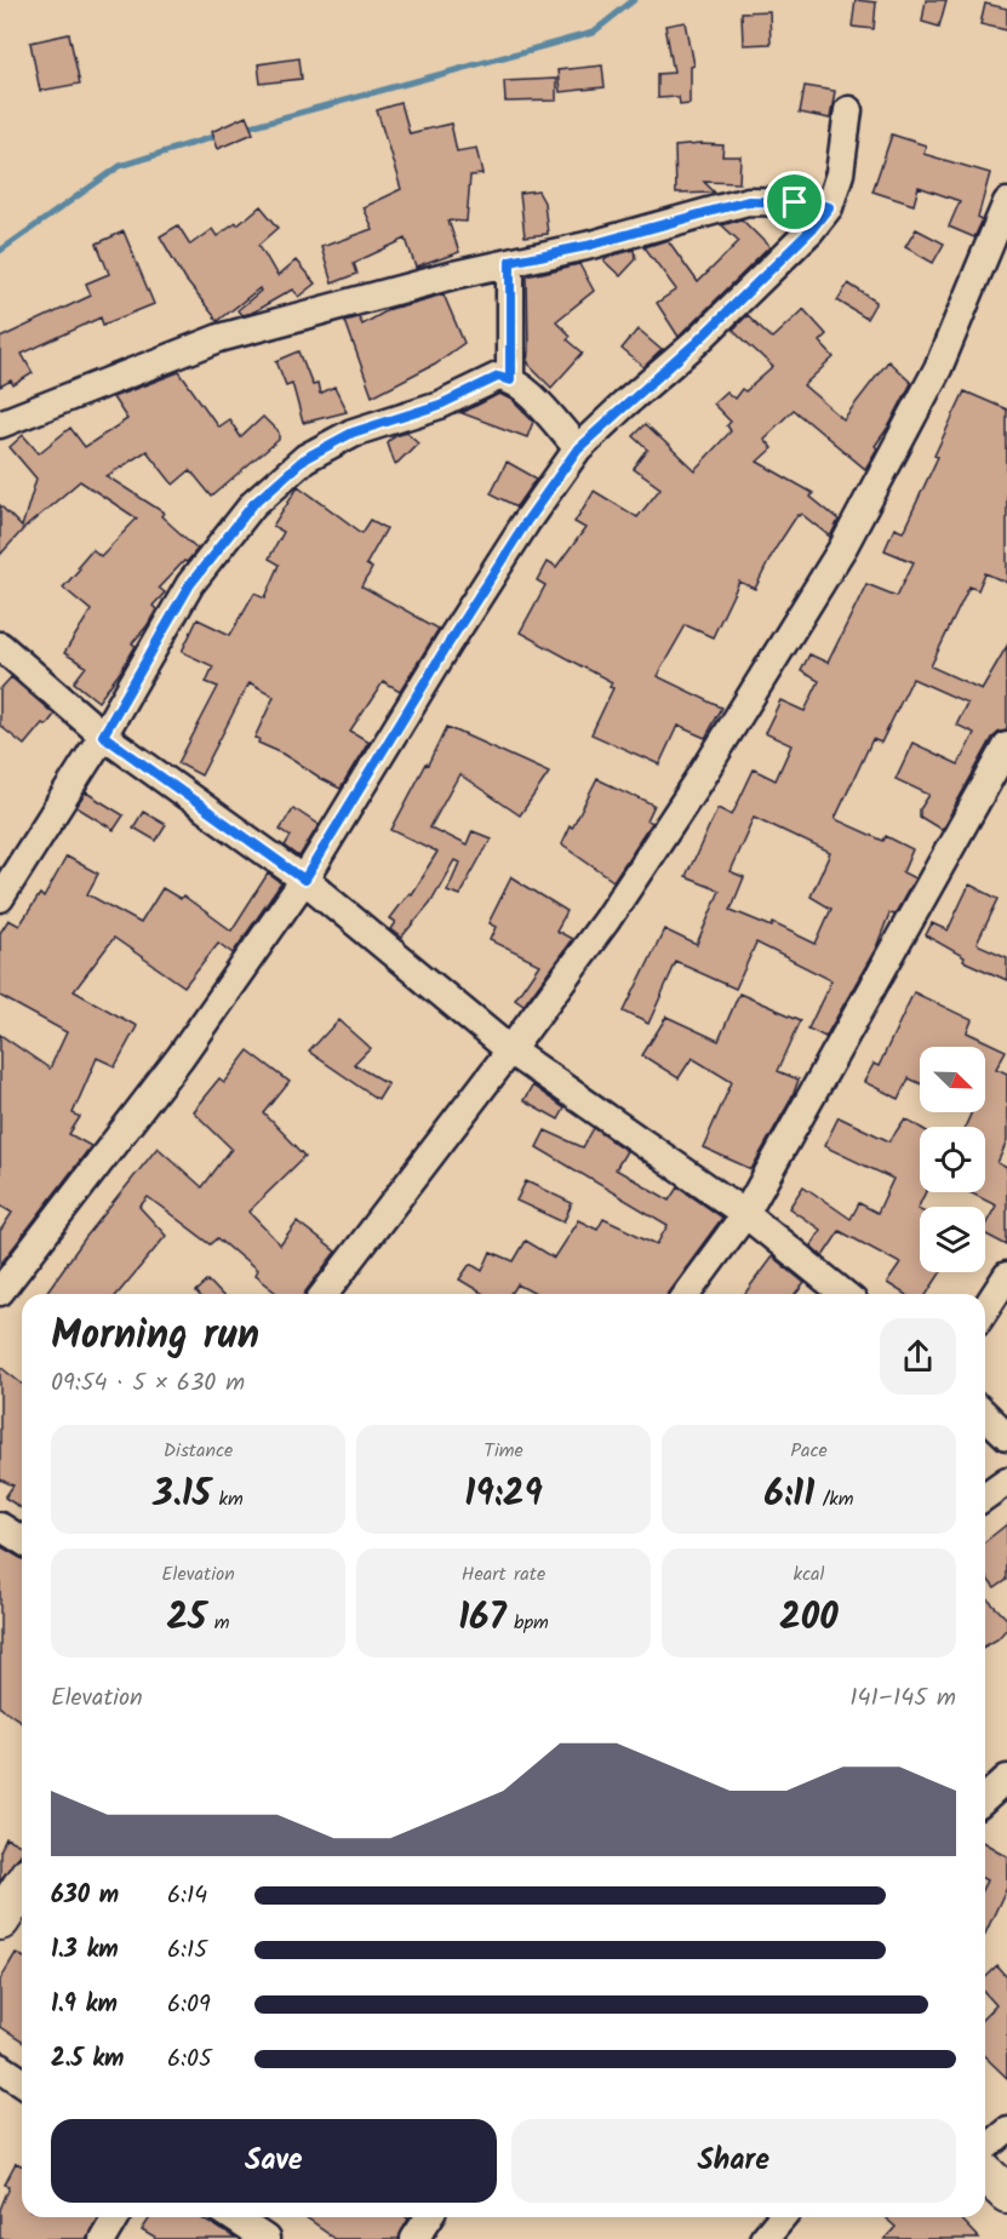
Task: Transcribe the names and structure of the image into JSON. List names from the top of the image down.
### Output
{
  "north": "bottom right",
  "page": {
    "heading": ["Morning run", "09:54 · 5 × 630 m"],
    "stats": [
      ["Distance", "3.15 km"],
      ["Time", "19:29"],
      ["Pace", "6:11 /km"],
      ["Elevation", "25 m"],
      ["Heart rate", "167 bpm"],
      ["kcal", "200"]
    ],
    "chart": ["Elevation", "141–145 m"],
    "list": [
      {
        "name": "630 m",
        "note": "6:14"
      },
      {
        "name": "1.3 km",
        "note": "6:15"
      },
      {
        "name": "1.9 km",
        "note": "6:09"
      },
      {
        "name": "2.5 km",
        "note": "6:05"
      }
    ],
    "buttons": ["Save", "Share"]
  }
}
